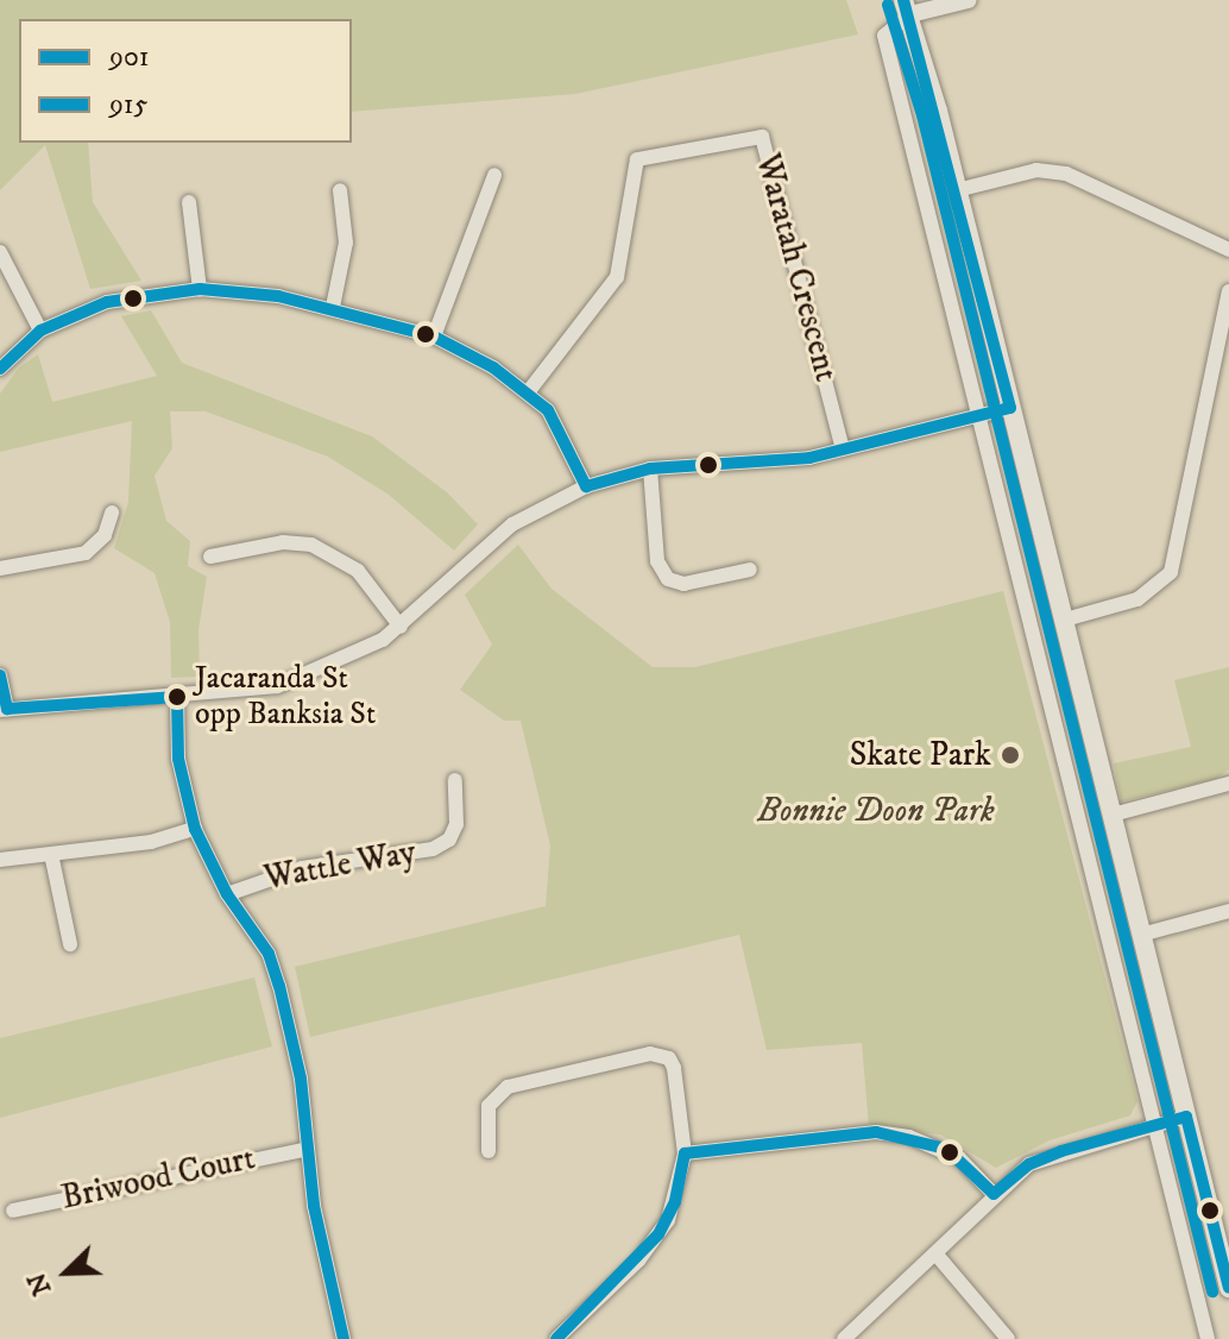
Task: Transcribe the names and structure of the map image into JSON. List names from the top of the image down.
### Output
{
  "streets": {
    "street": ["Waratah Crescent", "Wattle Way", "Briwood Court"]
  },
  "parks": ["Bonnie Doon Park"],
  "places": ["Jacaranda St opp Banksia St", "Skate Park"],
  "lines": ["transit line 901", "transit line 915"],
  "legend": ["901", "915"],
  "north": "bottom left"
}
